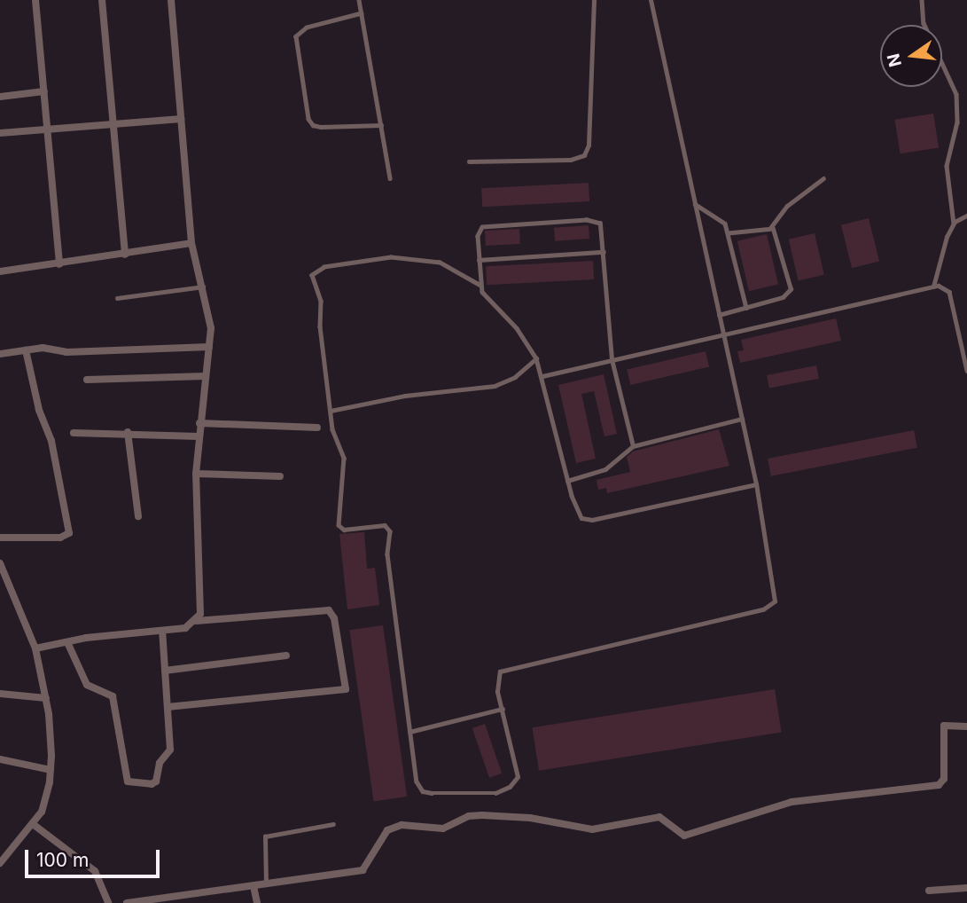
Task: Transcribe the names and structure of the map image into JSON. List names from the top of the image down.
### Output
{
  "scale_bar": "100 m",
  "north": "left"
}
